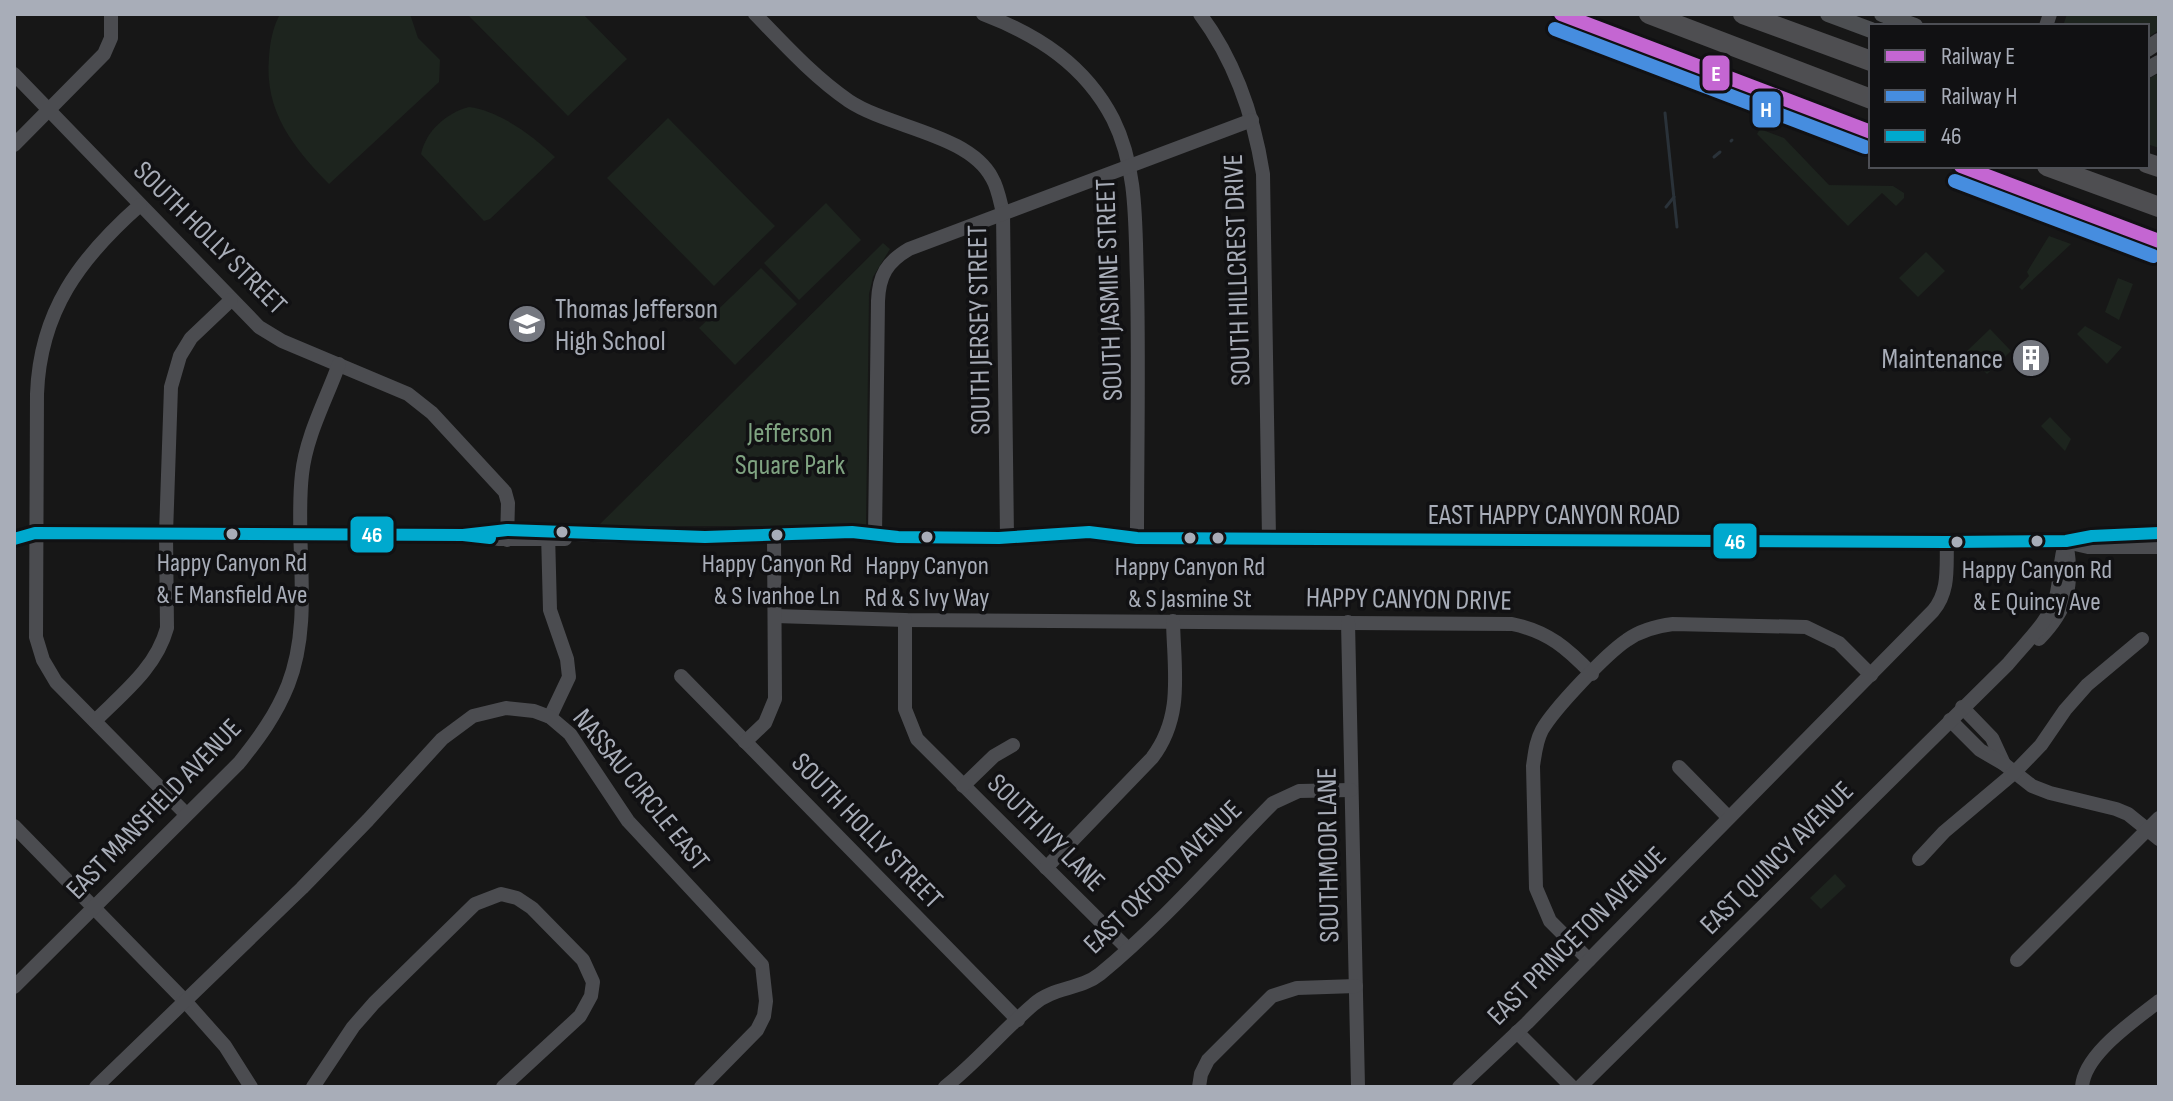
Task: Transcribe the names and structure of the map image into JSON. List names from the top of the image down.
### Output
{
  "streets": {
    "street": [
      "SOUTH HOLLY STREET",
      "SOUTH HILLCREST DRIVE",
      "SOUTH JASMINE STREET",
      "SOUTH JERSEY STREET",
      "EAST HAPPY CANYON ROAD",
      "HAPPY CANYON DRIVE",
      "NASSAU CIRCLE EAST",
      "EAST MANSFIELD AVENUE",
      "SOUTH IVY LANE",
      "SOUTHMOOR LANE",
      "EAST QUINCY AVENUE",
      "EAST OXFORD AVENUE",
      "EAST PRINCETON AVENUE"
    ]
  },
  "crossings": [
    ["SOUTH HOLLY STREET", "EAST HAPPY CANYON ROAD"],
    ["SOUTH HOLLY STREET", "EAST MANSFIELD AVENUE"],
    ["SOUTH HOLLY STREET", "EAST OXFORD AVENUE"],
    ["SOUTH HILLCREST DRIVE", "EAST HAPPY CANYON ROAD"],
    ["SOUTH JASMINE STREET", "EAST HAPPY CANYON ROAD"],
    ["SOUTH JERSEY STREET", "EAST HAPPY CANYON ROAD"],
    ["EAST HAPPY CANYON ROAD", "EAST MANSFIELD AVENUE"],
    ["EAST HAPPY CANYON ROAD", "EAST QUINCY AVENUE"],
    ["EAST HAPPY CANYON ROAD", "EAST PRINCETON AVENUE"],
    ["HAPPY CANYON DRIVE", "SOUTH IVY LANE"],
    ["HAPPY CANYON DRIVE", "SOUTHMOOR LANE"],
    ["SOUTH IVY LANE", "EAST OXFORD AVENUE"],
    ["SOUTHMOOR LANE", "EAST OXFORD AVENUE"]
  ],
  "parks": ["Jefferson Square Park"],
  "places": {
    "school or university": ["Thomas Jefferson High School"],
    "building": ["Maintenance"],
    "other": [
      "Happy Canyon Rd & E Mansfield Ave",
      "Happy Canyon Rd & S Ivanhoe Ln",
      "Happy Canyon Rd & S Ivy Way",
      "Happy Canyon Rd & S Jasmine St",
      "Happy Canyon Rd & E Quincy Ave"
    ]
  },
  "lines": ["rail line E", "rail line H", "transit line 46"],
  "legend": ["Railway E", "Railway H", "46"]
}
